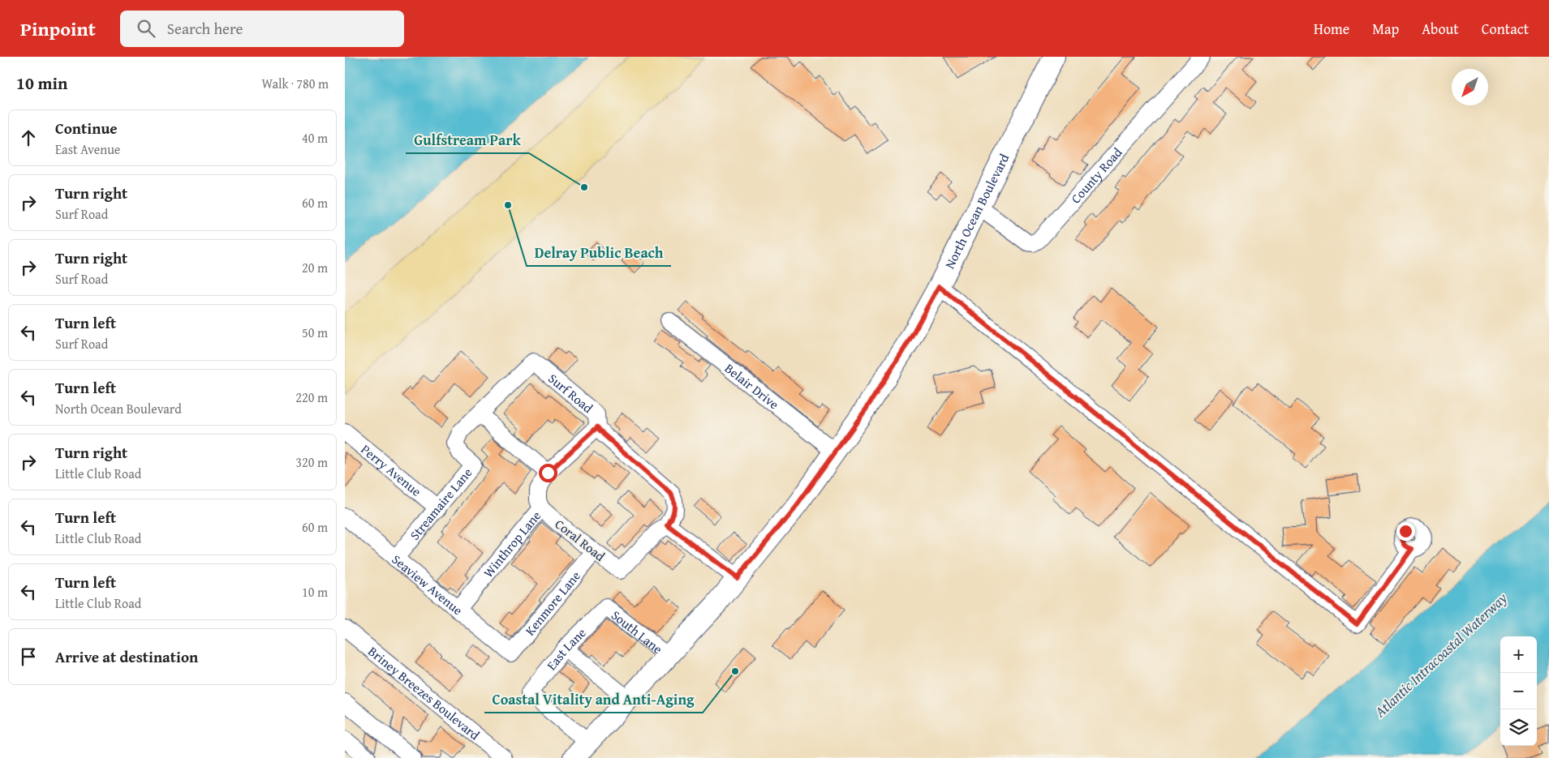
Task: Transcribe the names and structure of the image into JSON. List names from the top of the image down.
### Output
{
  "streets": {
    "main road": ["North Ocean Boulevard"],
    "street": [
      "County Road",
      "Belair Drive",
      "Surf Road",
      "Perry Avenue",
      "Streamaire Lane",
      "Coral Road",
      "Winthrop Lane",
      "Seaview Avenue",
      "Kenmore Lane",
      "South Lane",
      "East Lane",
      "Briney Breezes Boulevard"
    ]
  },
  "crossings": [
    ["County Road", "North Ocean Boulevard"],
    ["North Ocean Boulevard", "Belair Drive"],
    ["North Ocean Boulevard", "South Lane"],
    ["North Ocean Boulevard", "East Lane"],
    ["Surf Road", "Streamaire Lane"],
    ["Surf Road", "Coral Road"],
    ["Surf Road", "Winthrop Lane"],
    ["Perry Avenue", "Streamaire Lane"],
    ["Streamaire Lane", "Seaview Avenue"],
    ["Coral Road", "Winthrop Lane"],
    ["Coral Road", "Kenmore Lane"],
    ["Winthrop Lane", "Seaview Avenue"],
    ["Seaview Avenue", "Kenmore Lane"],
    ["South Lane", "East Lane"]
  ],
  "water": ["Atlantic Intracoastal Waterway"],
  "places": ["Gulfstream Park", "Delray Public Beach", "Coastal Vitality and Anti-Aging"],
  "north": "bottom left",
  "page": {
    "header": "Pinpoint",
    "search": "Search here",
    "nav": [
      "Home",
      "Map",
      "About",
      "Contact"
    ],
    "heading": ["10 min", "Walk · 780 m"],
    "list": [
      ["Continue", "East Avenue", "40 m"],
      ["Turn right", "Surf Road", "60 m"],
      ["Turn right", "Surf Road", "20 m"],
      ["Turn left", "Surf Road", "50 m"],
      ["Turn left", "North Ocean Boulevard", "220 m"],
      ["Turn right", "Little Club Road", "320 m"],
      ["Turn left", "Little Club Road", "60 m"],
      ["Turn left", "Little Club Road", "10 m"],
      "Arrive at destination"
    ],
    "map_buttons": ["+", "−"]
  }
}
